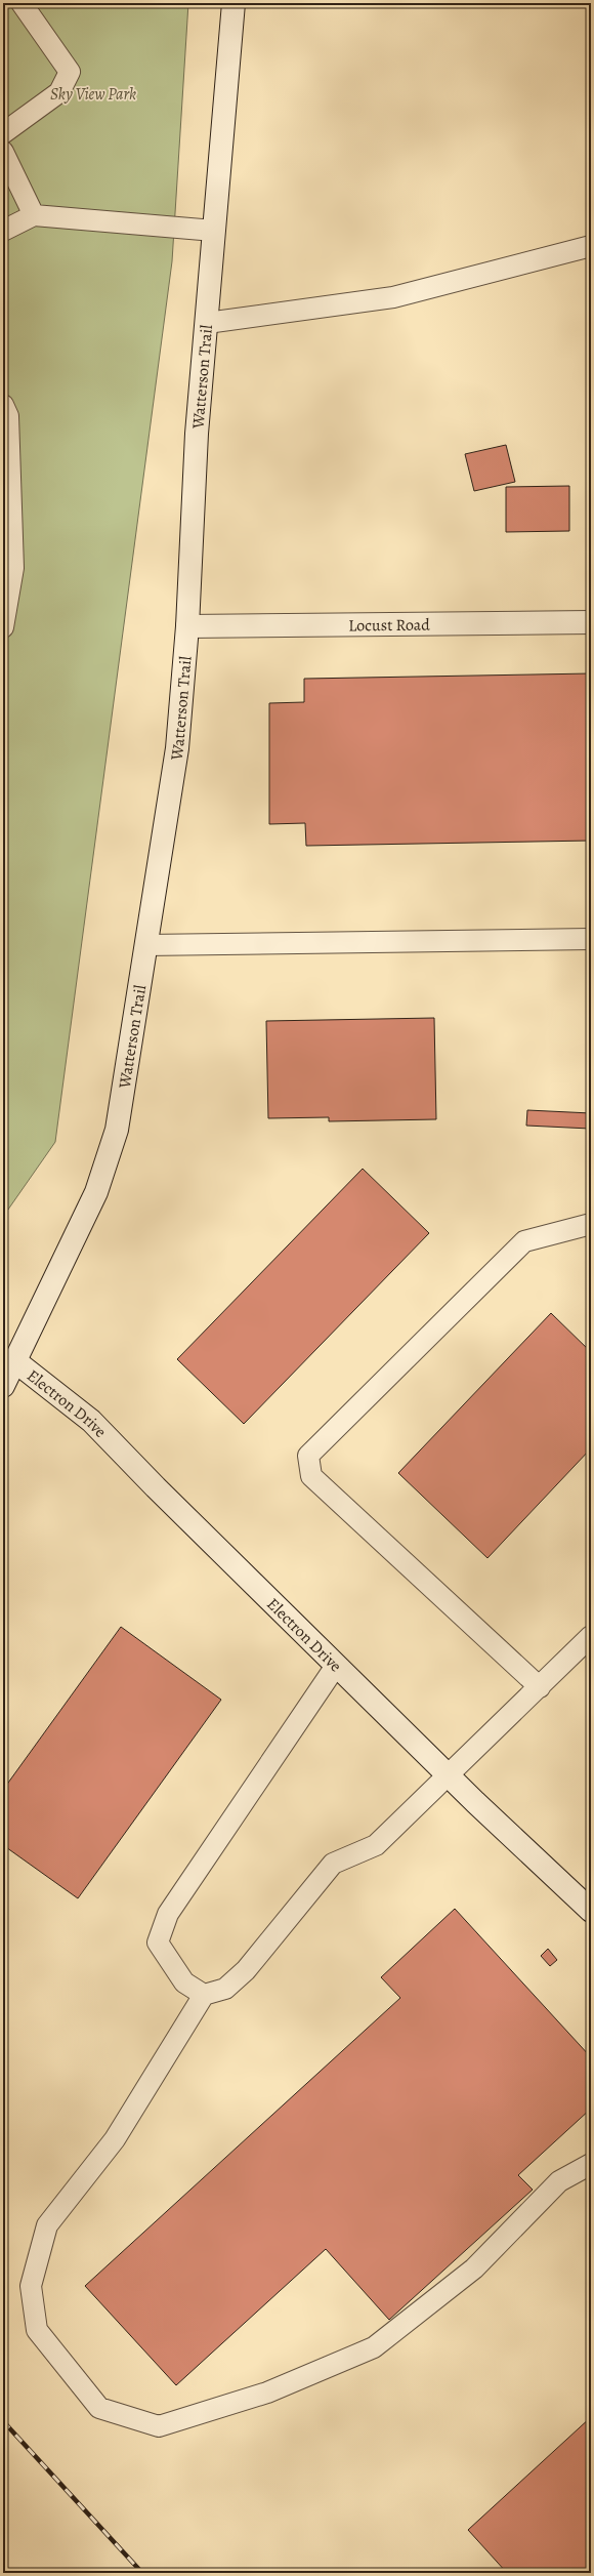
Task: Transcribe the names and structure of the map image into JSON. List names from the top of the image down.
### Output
{
  "streets": {
    "main road": ["Watterson Trail", "Locust Road", "Electron Drive"]
  },
  "crossings": [
    ["Watterson Trail", "Locust Road"],
    ["Watterson Trail", "Electron Drive"]
  ],
  "parks": ["Sky View Park"]
}
